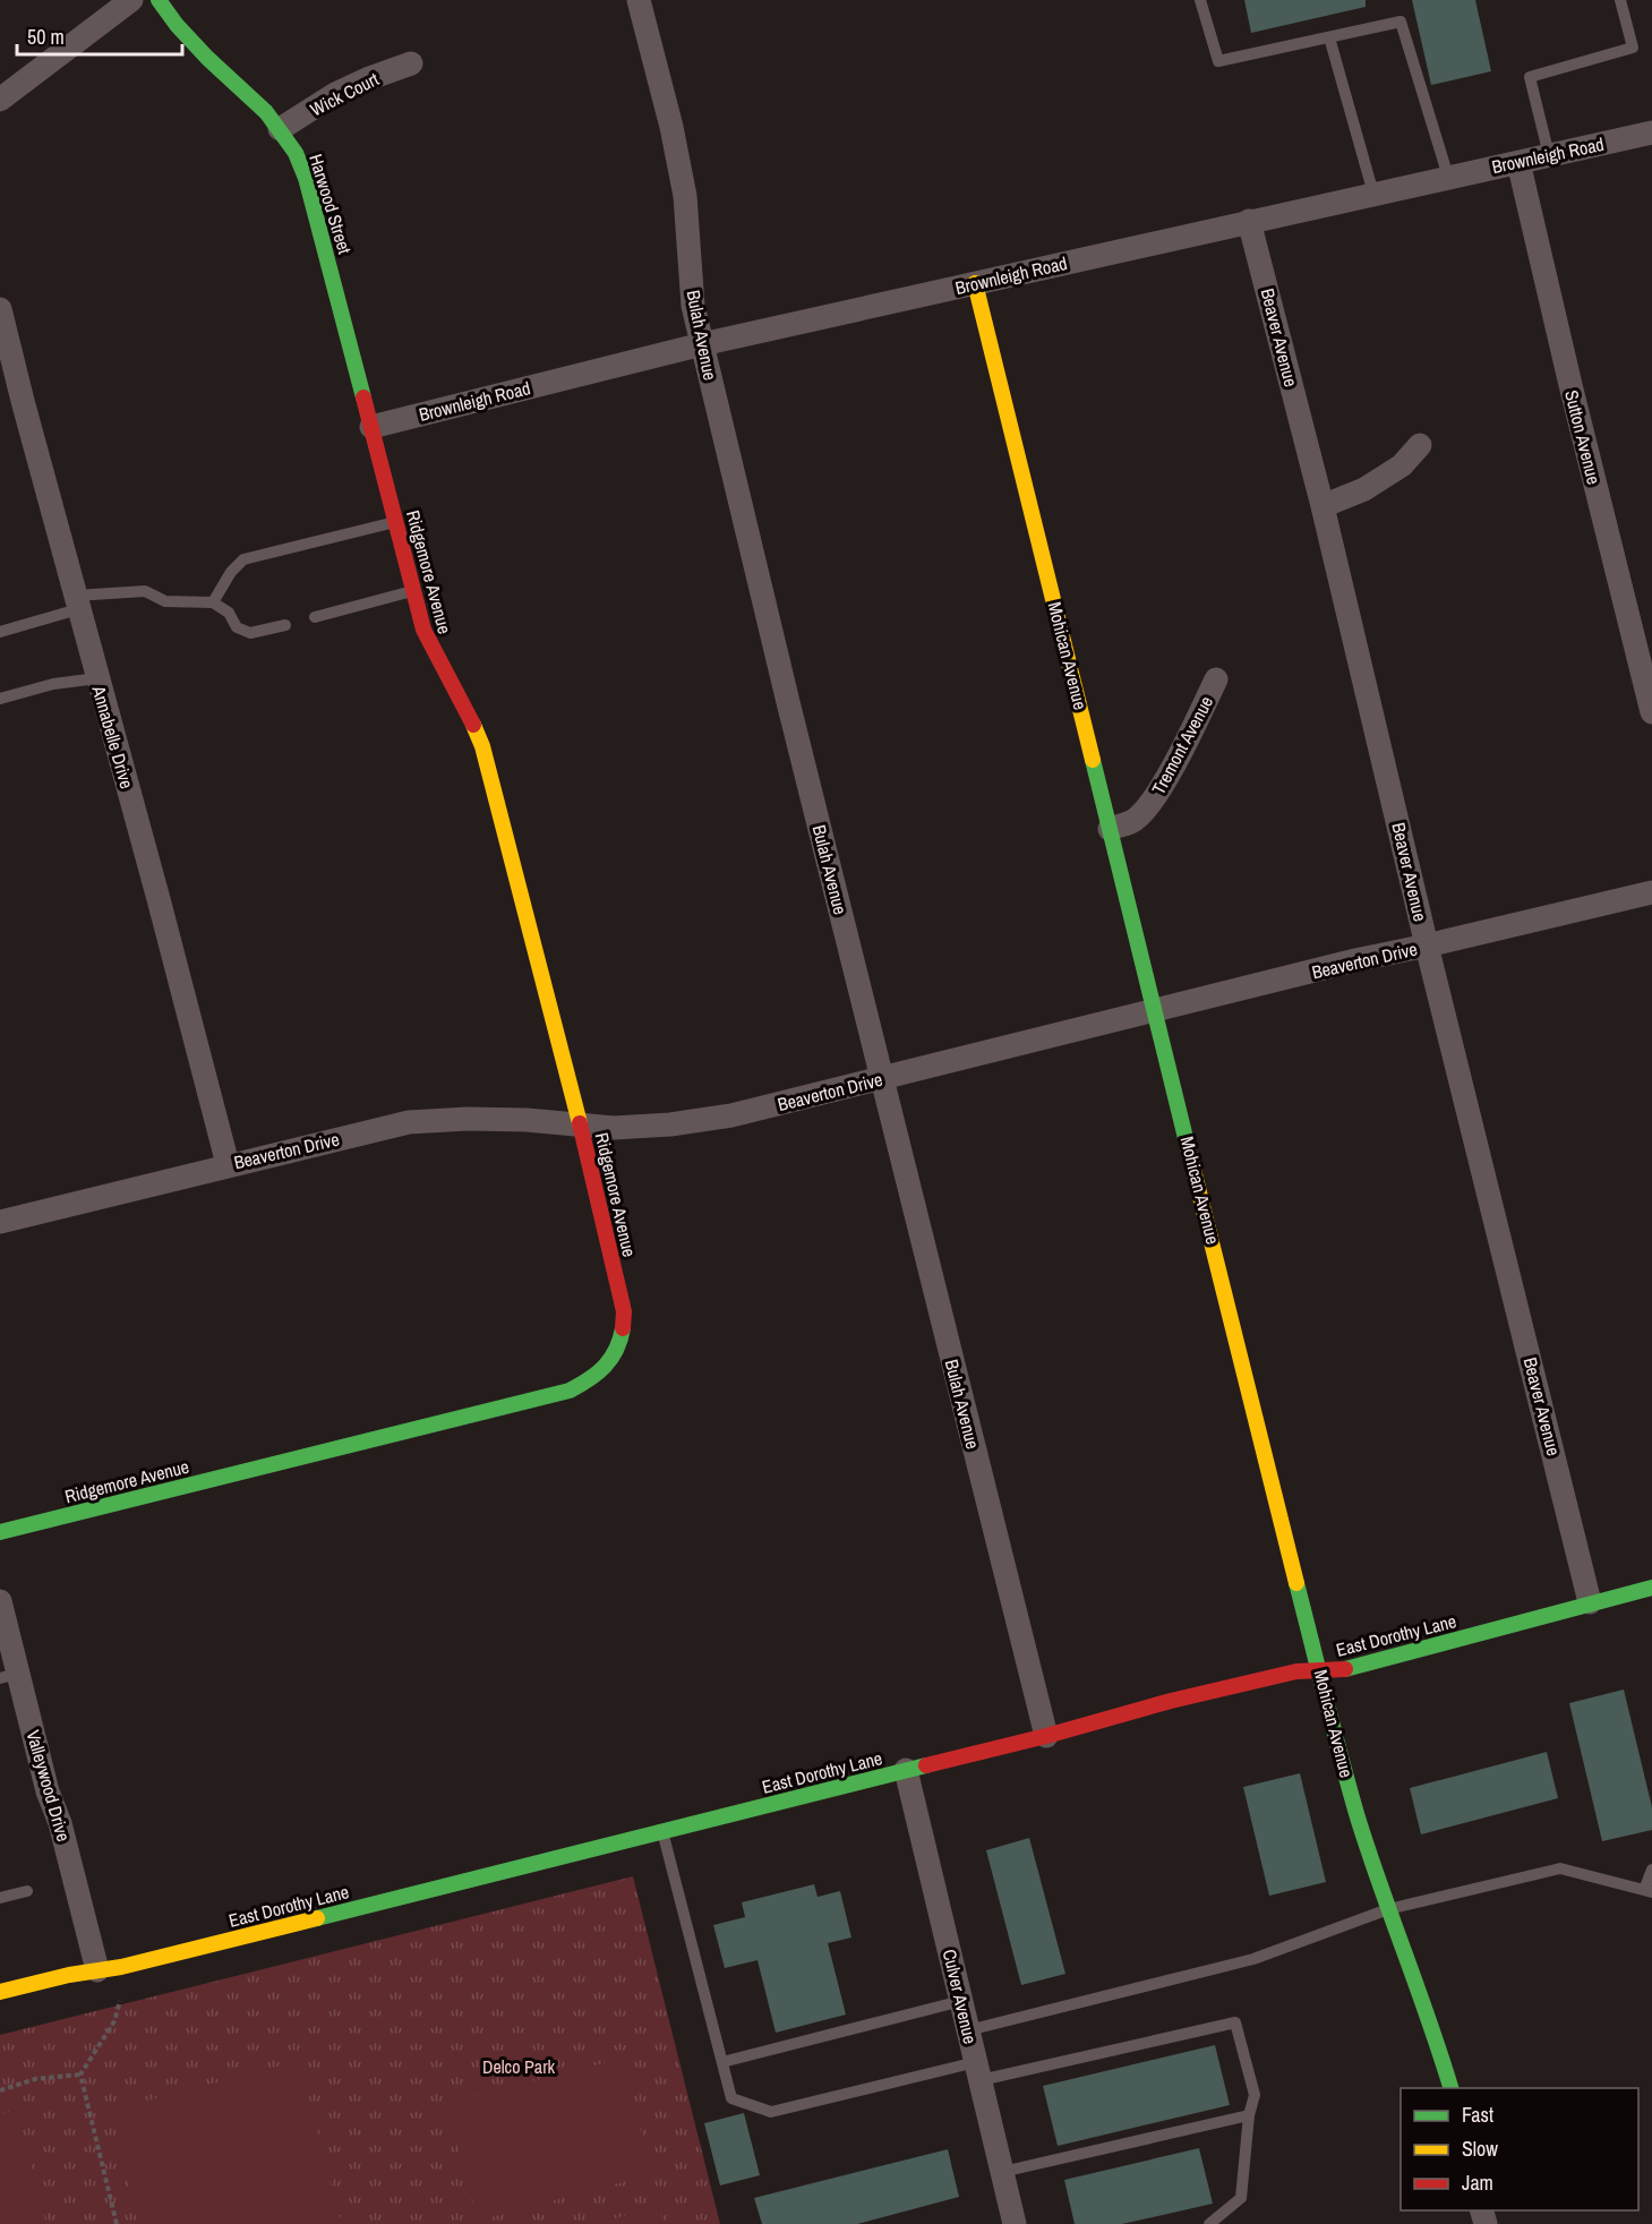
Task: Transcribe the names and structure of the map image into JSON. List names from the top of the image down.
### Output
{
  "streets": {
    "street": [
      "Wick Court",
      "Brownleigh Road",
      "Harwood Street",
      "Bulah Avenue",
      "Beaver Avenue",
      "Sutton Avenue",
      "Ridgemore Avenue",
      "Mohican Avenue",
      "Annabelle Drive",
      "Tremont Avenue",
      "Beaverton Drive",
      "East Dorothy Lane",
      "Valleywood Drive",
      "Culver Avenue"
    ]
  },
  "crossings": [
    ["Wick Court", "Harwood Street"],
    ["Brownleigh Road", "Harwood Street"],
    ["Brownleigh Road", "Bulah Avenue"],
    ["Brownleigh Road", "Beaver Avenue"],
    ["Brownleigh Road", "Sutton Avenue"],
    ["Brownleigh Road", "Ridgemore Avenue"],
    ["Brownleigh Road", "Mohican Avenue"],
    ["Harwood Street", "Ridgemore Avenue"],
    ["Bulah Avenue", "Beaverton Drive"],
    ["Bulah Avenue", "East Dorothy Lane"],
    ["Beaver Avenue", "Beaverton Drive"],
    ["Beaver Avenue", "East Dorothy Lane"],
    ["Ridgemore Avenue", "Beaverton Drive"],
    ["Mohican Avenue", "Tremont Avenue"],
    ["Mohican Avenue", "Beaverton Drive"],
    ["Mohican Avenue", "East Dorothy Lane"],
    ["Annabelle Drive", "Beaverton Drive"],
    ["East Dorothy Lane", "Valleywood Drive"],
    ["East Dorothy Lane", "Culver Avenue"]
  ],
  "parks": ["Delco Park"],
  "legend": ["Fast", "Slow", "Jam"],
  "scale_bar": "50 m"
}
